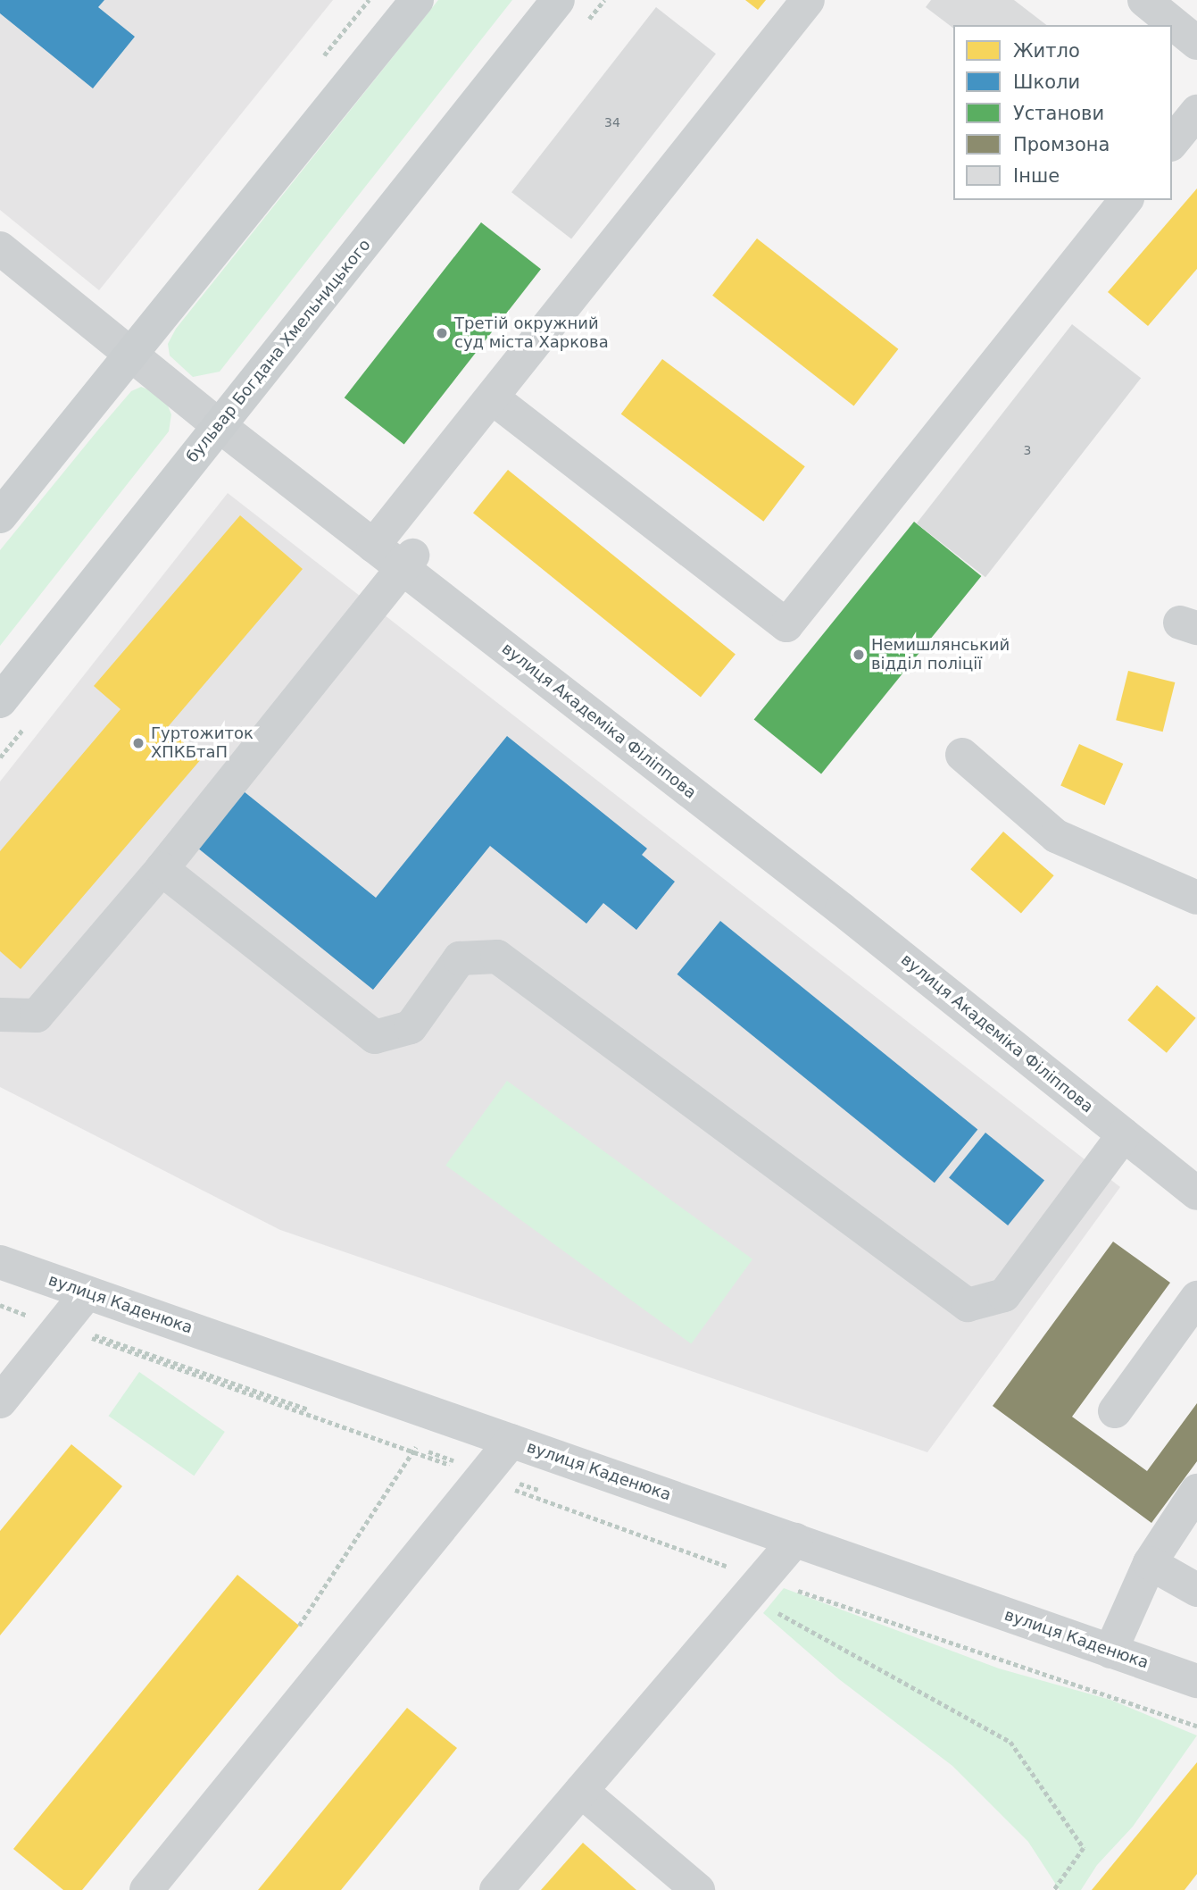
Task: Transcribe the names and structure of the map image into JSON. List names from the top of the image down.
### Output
{
  "streets": {
    "main road": ["бульвар Богдана Хмельницького"],
    "street": ["вулиця Академіка Філіппова", "вулиця Каденюка"]
  },
  "crossings": [
    ["бульвар Богдана Хмельницького", "вулиця Академіка Філіппова"]
  ],
  "places": ["Третій окружний суд міста Харкова", "Немишлянський відділ поліції", "Гуртожиток ХПКБтаП"],
  "house_numbers": ["34", "3"],
  "legend": [
    "Житло",
    "Школи",
    "Установи",
    "Промзона",
    "Інше"
  ]
}
